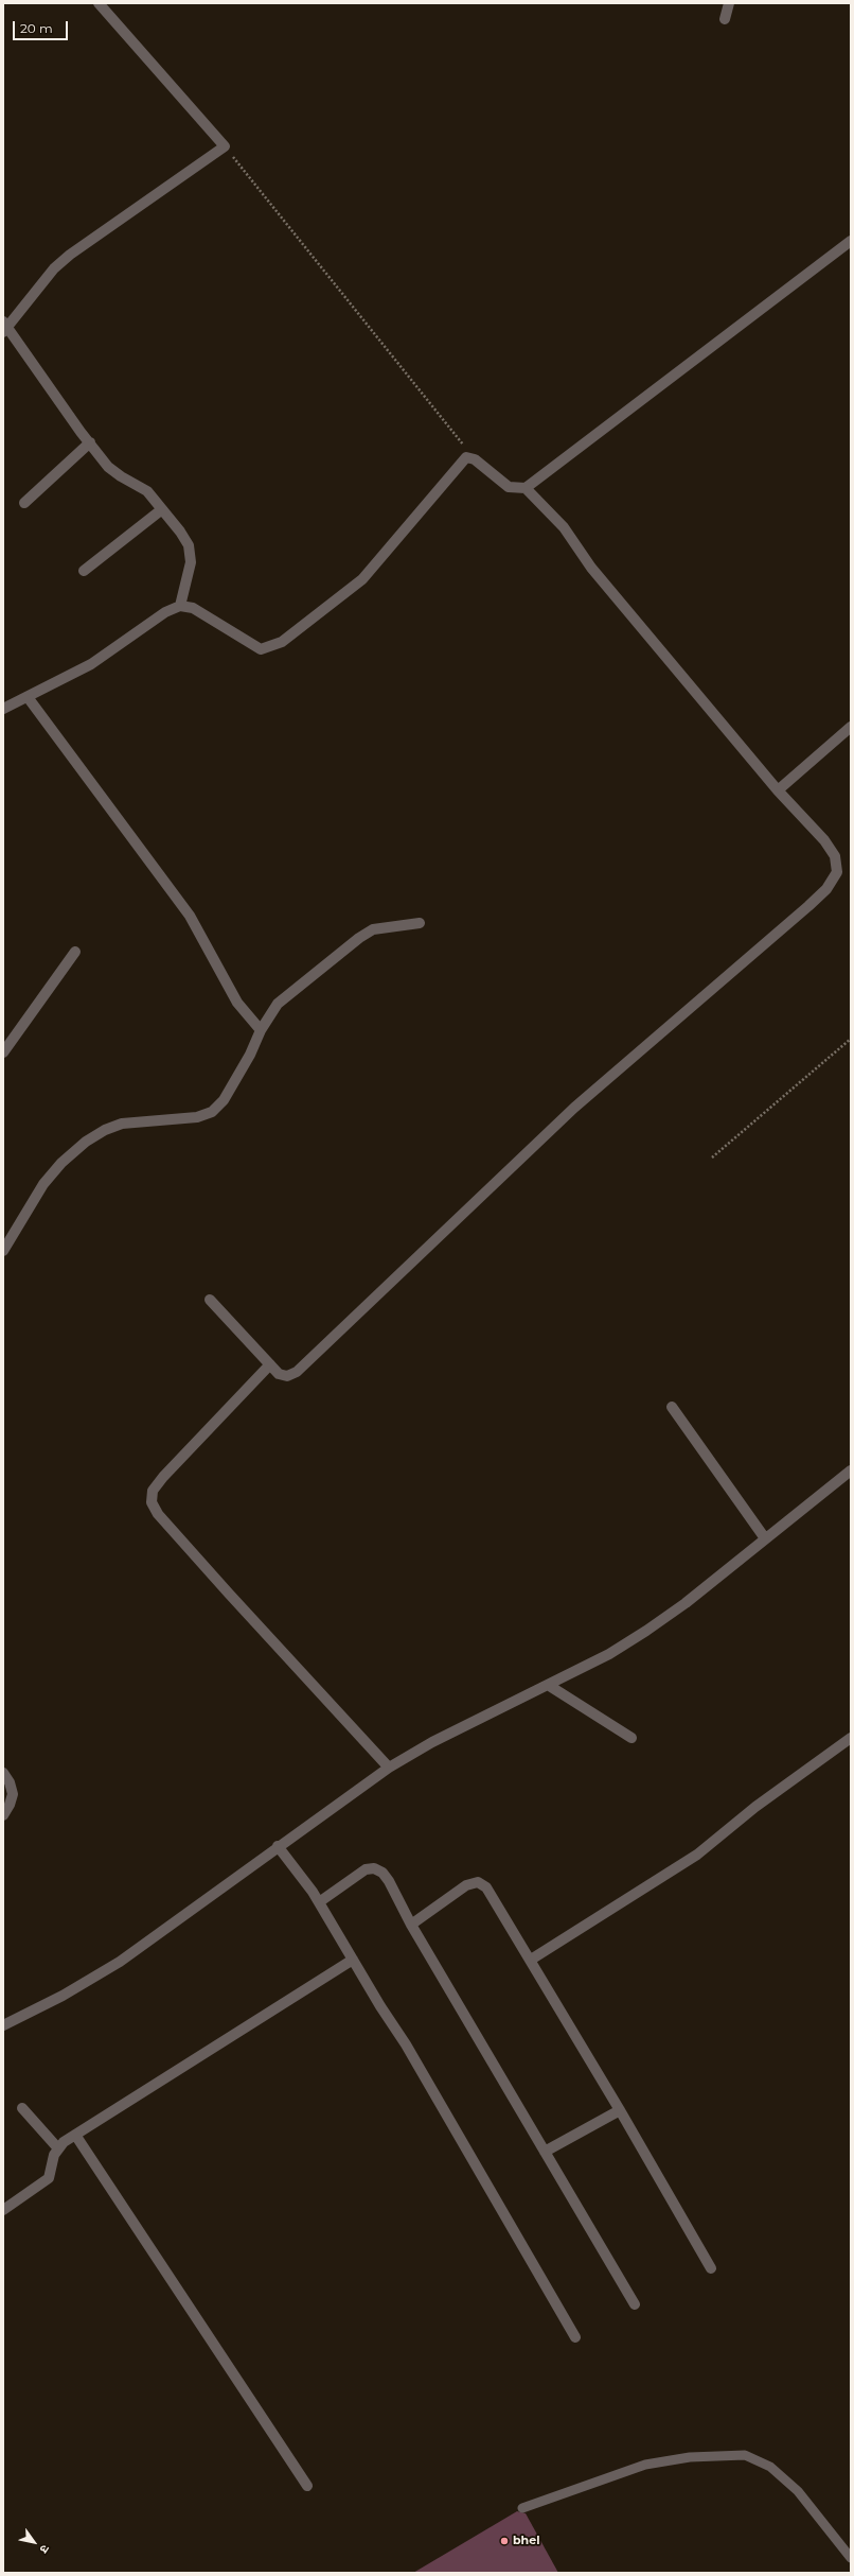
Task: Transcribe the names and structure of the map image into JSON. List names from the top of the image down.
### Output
{
  "places": ["bhel"],
  "scale_bar": "20 m",
  "north": "bottom right"
}
